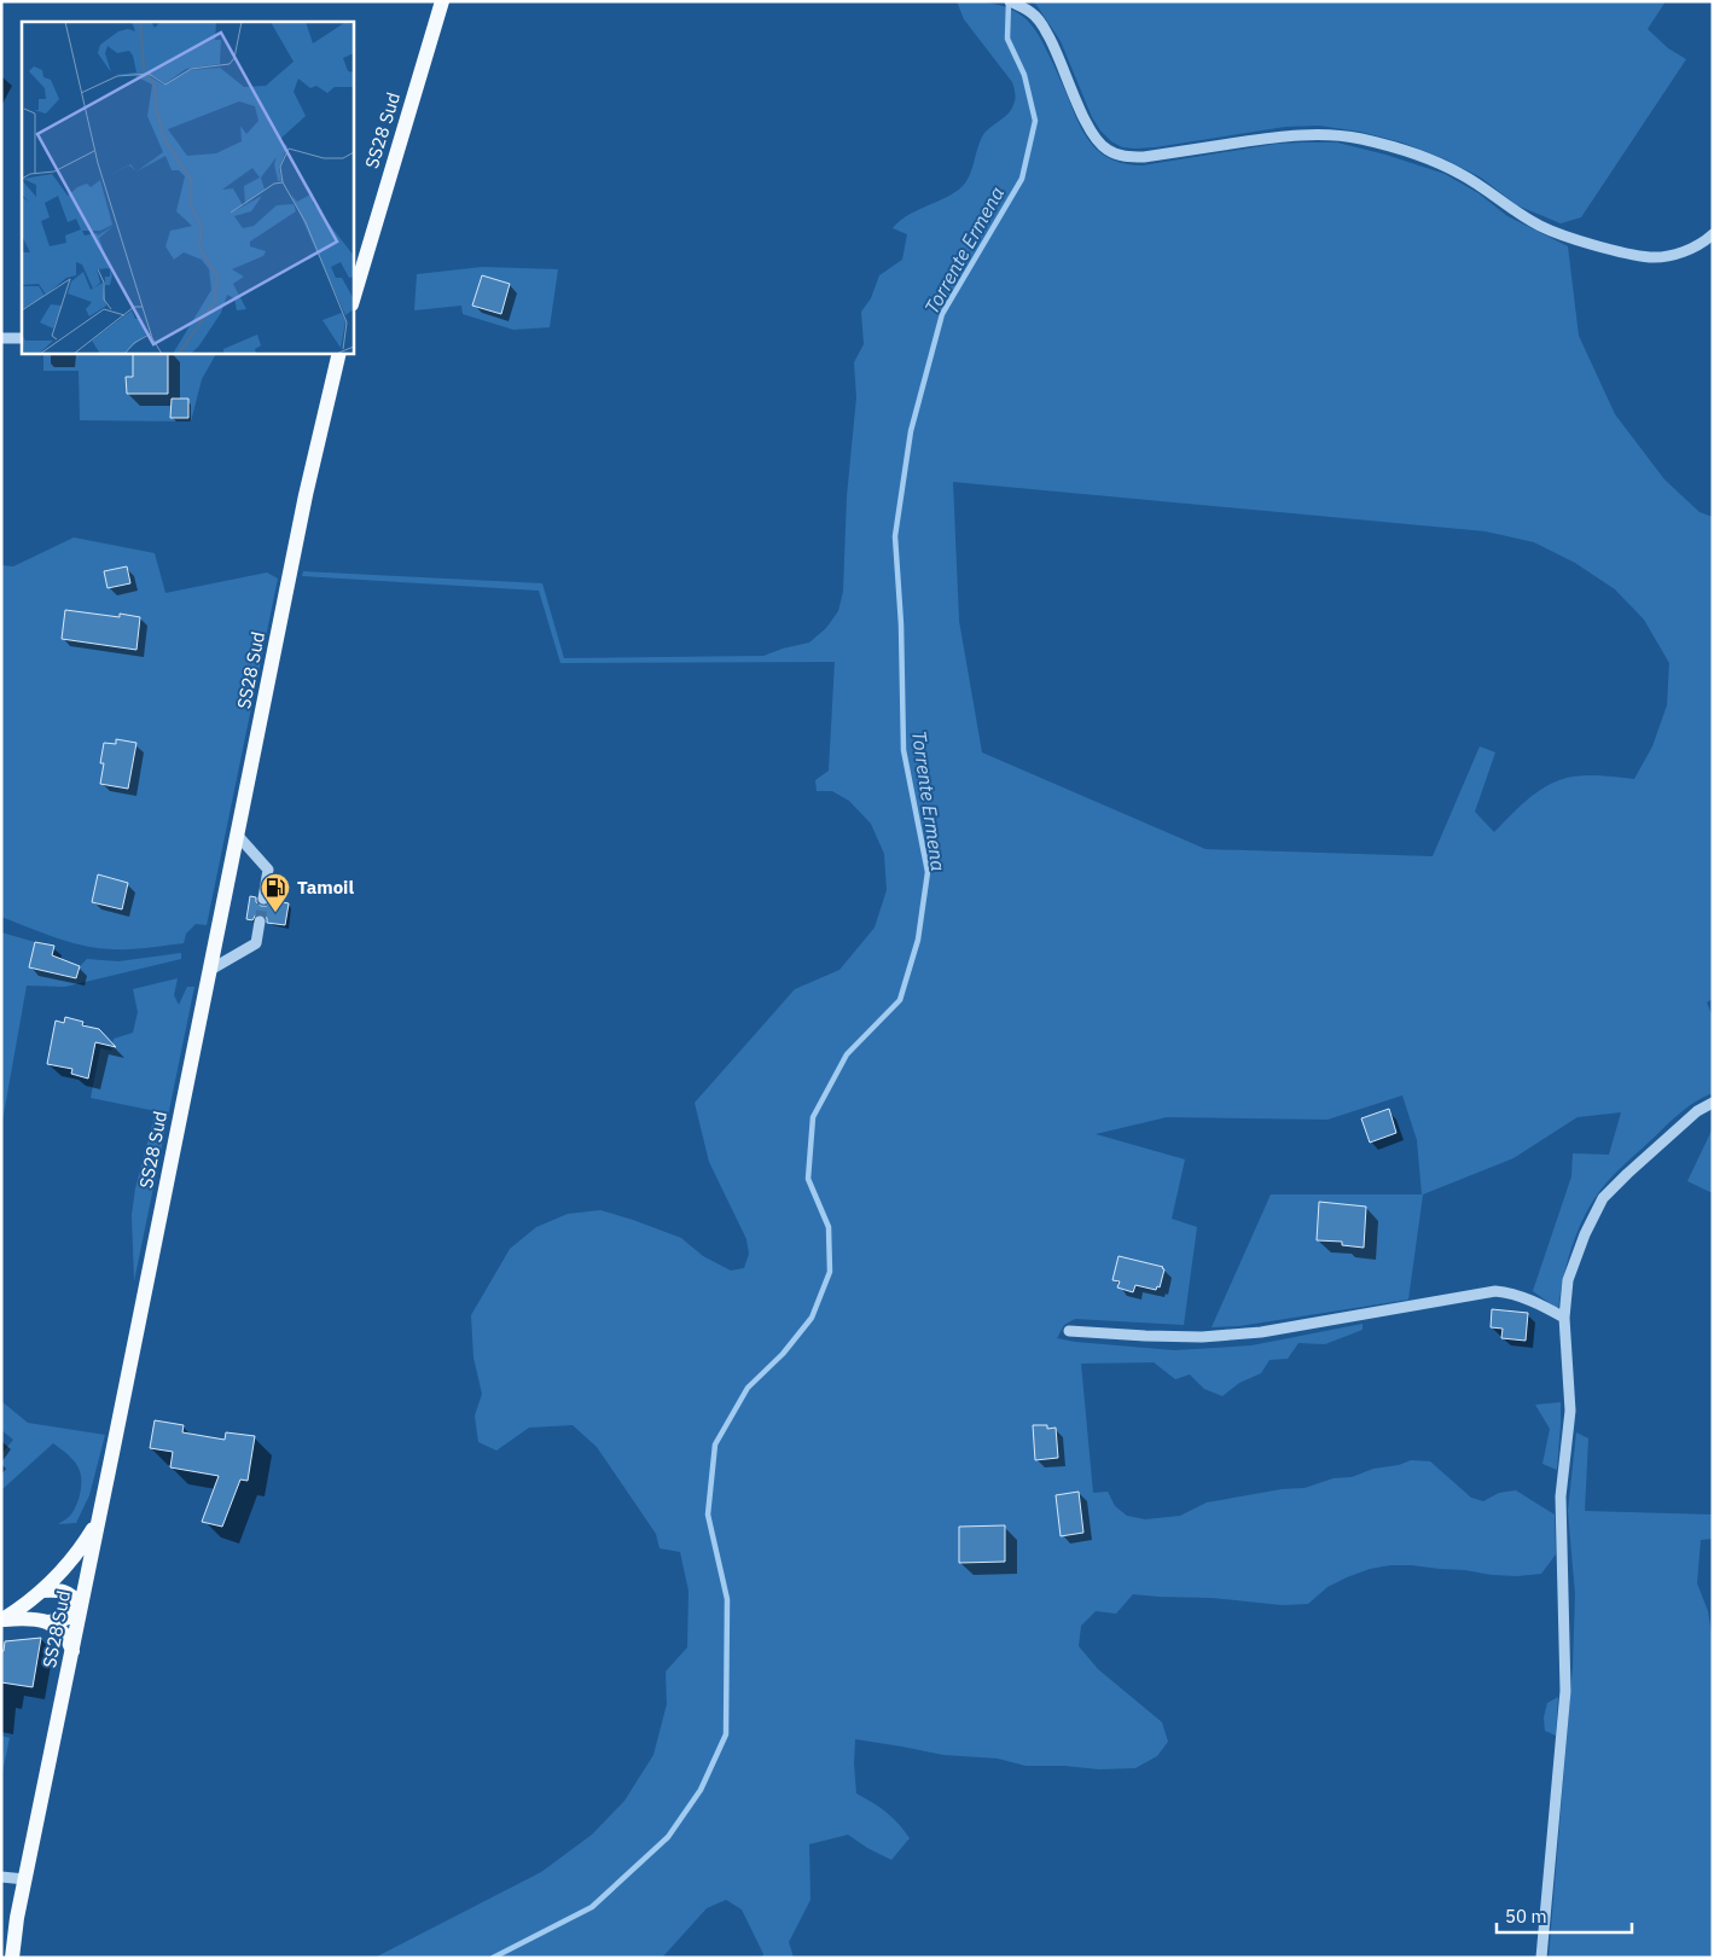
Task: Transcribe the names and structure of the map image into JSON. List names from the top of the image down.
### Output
{
  "streets": {
    "main road": ["SS28 Sud"]
  },
  "water": ["Torrente Ermena"],
  "places": {
    "fuel station": ["Tamoil"]
  },
  "scale_bar": "50 m"
}
